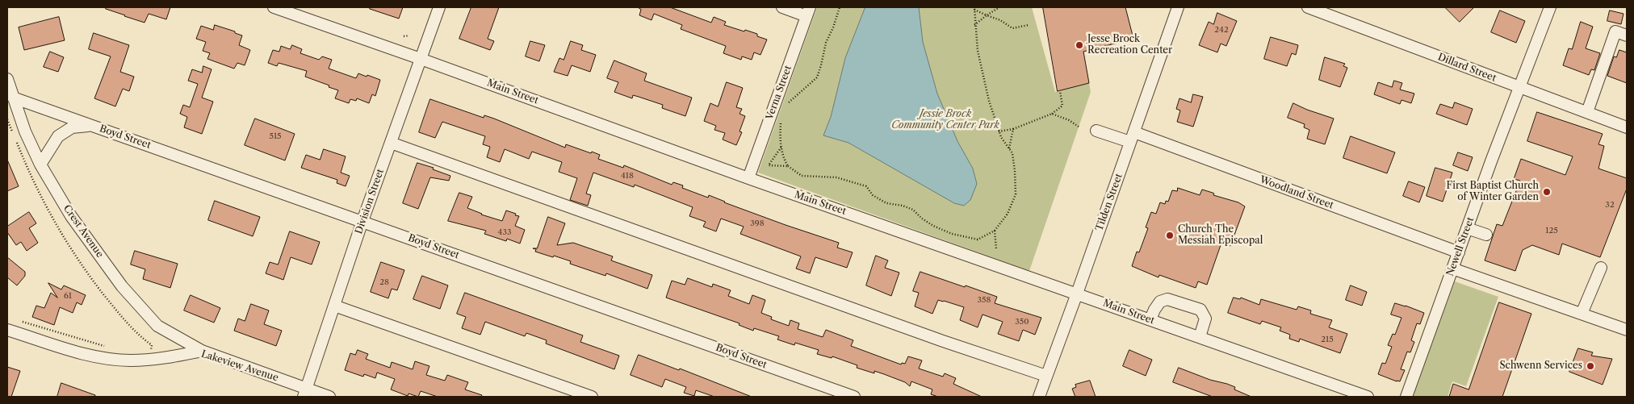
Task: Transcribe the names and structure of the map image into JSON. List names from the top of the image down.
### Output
{
  "streets": {
    "street": [
      "Dillard Street",
      "Main Street",
      "Verna Street",
      "Boyd Street",
      "Woodland Street",
      "Division Street",
      "Tilden Street",
      "Crest Avenue",
      "Newell Street",
      "Lakeview Avenue"
    ]
  },
  "crossings": [
    ["Dillard Street", "Newell Street"],
    ["Main Street", "Verna Street"],
    ["Main Street", "Division Street"],
    ["Main Street", "Tilden Street"],
    ["Boyd Street", "Division Street"],
    ["Boyd Street", "Crest Avenue"],
    ["Woodland Street", "Tilden Street"],
    ["Woodland Street", "Newell Street"],
    ["Division Street", "Lakeview Avenue"],
    ["Crest Avenue", "Lakeview Avenue"]
  ],
  "parks": ["Jessie Brock Community Center Park"],
  "places": [
    "Jesse Brock Recreation Center",
    "First Baptist Church of Winter Garden",
    "Church The Messiah Episcopal",
    "Schwenn Services"
  ],
  "house_numbers": [
    "242",
    "515",
    "418",
    "32",
    "398",
    "125",
    "433",
    "28",
    "61",
    "358",
    "350",
    "215"
  ]
}
